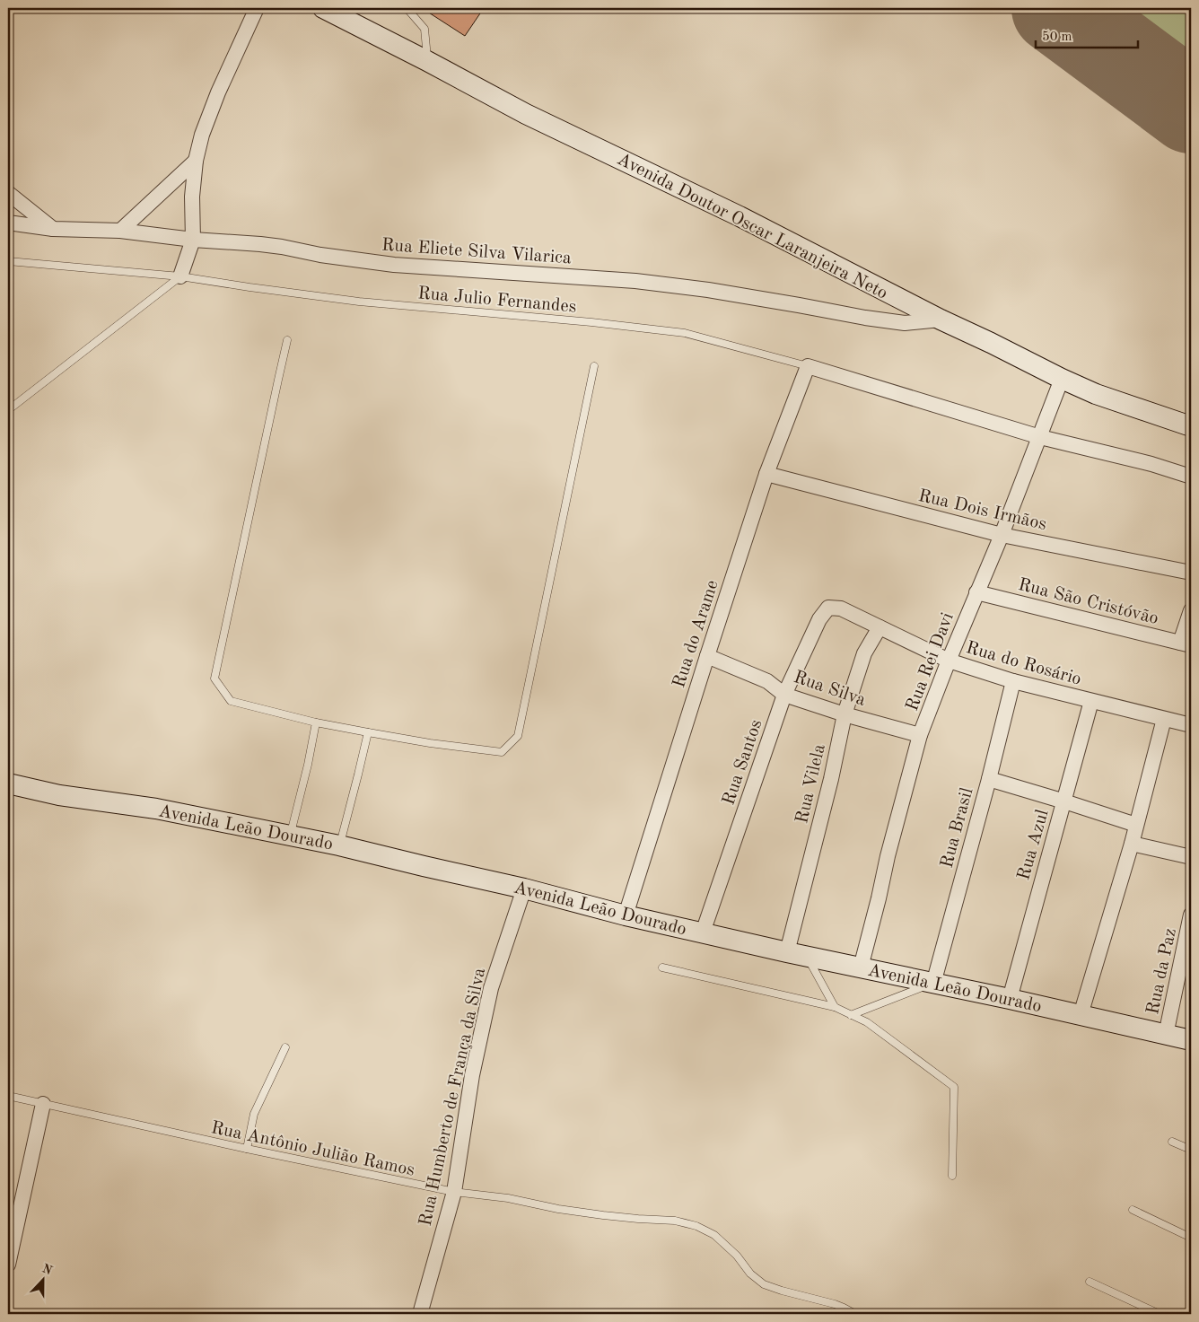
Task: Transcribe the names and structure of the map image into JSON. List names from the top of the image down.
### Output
{
  "streets": {
    "main road": ["Avenida Doutor Oscar Laranjeira Neto", "Avenida Leão Dourado"],
    "street": [
      "Rua Eliete Silva Vilarica",
      "Rua Dois Irmãos",
      "Rua São Cristóvão",
      "Rua do Arame",
      "Rua Rei Davi",
      "Rua do Rosário",
      "Rua Silva",
      "Rua Santos",
      "Rua Vilela",
      "Rua Brasil",
      "Rua Azul",
      "Rua da Paz",
      "Rua Humberto de França da Silva"
    ],
    "lane": ["Rua Julio Fernandes", "Rua Antônio Julião Ramos"]
  },
  "crossings": [
    ["Avenida Doutor Oscar Laranjeira Neto", "Rua Eliete Silva Vilarica"],
    ["Avenida Doutor Oscar Laranjeira Neto", "Rua Rei Davi"],
    ["Rua Julio Fernandes", "Rua do Arame"],
    ["Rua Dois Irmãos", "Rua do Arame"],
    ["Rua Dois Irmãos", "Rua Rei Davi"],
    ["Rua São Cristóvão", "Rua Rei Davi"],
    ["Rua do Arame", "Rua Silva"],
    ["Rua do Arame", "Avenida Leão Dourado"],
    ["Rua Rei Davi", "Rua do Rosário"],
    ["Rua Rei Davi", "Rua Silva"],
    ["Rua Rei Davi", "Avenida Leão Dourado"],
    ["Rua do Rosário", "Rua Santos"],
    ["Rua do Rosário", "Rua Vilela"],
    ["Rua do Rosário", "Rua Brasil"],
    ["Rua do Rosário", "Rua Azul"],
    ["Rua Silva", "Rua Santos"],
    ["Rua Silva", "Rua Vilela"],
    ["Rua Santos", "Avenida Leão Dourado"],
    ["Rua Vilela", "Avenida Leão Dourado"],
    ["Avenida Leão Dourado", "Rua Brasil"],
    ["Avenida Leão Dourado", "Rua Azul"],
    ["Avenida Leão Dourado", "Rua da Paz"],
    ["Avenida Leão Dourado", "Rua Humberto de França da Silva"],
    ["Rua Humberto de França da Silva", "Rua Antônio Julião Ramos"]
  ],
  "scale_bar": "50 m",
  "north": "top"
}
